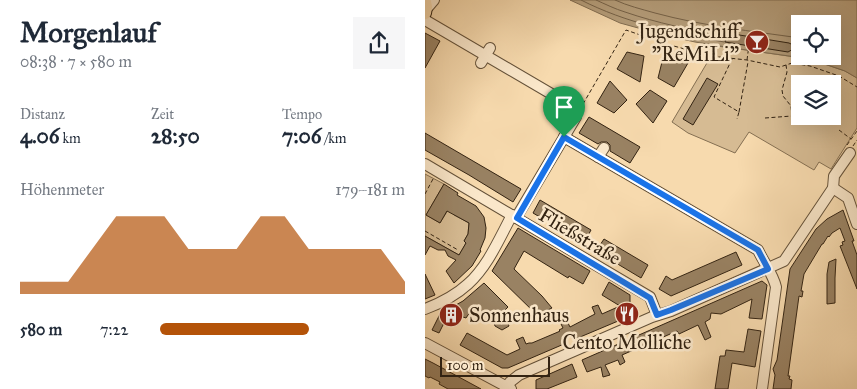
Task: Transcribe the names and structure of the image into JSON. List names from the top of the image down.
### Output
{
  "streets": {
    "street": ["Fließstraße"]
  },
  "places": {
    "bar": ["Jugendschiff \"ReMiLi\""],
    "restaurant": ["Cento Molliche"],
    "building": ["Sonnenhaus"]
  },
  "scale_bar": "100 m",
  "page": {
    "heading": ["Morgenlauf", "08:38 · 7 × 580 m"],
    "stats": [
      ["Distanz", "4.06 km"],
      ["Zeit", "28:50"],
      ["Tempo", "7:06 /km"]
    ],
    "chart": ["Höhenmeter", "179–181 m"],
    "list": [
      {
        "name": "580 m",
        "note": "7:22"
      }
    ],
    "scale": "100 m"
  }
}
